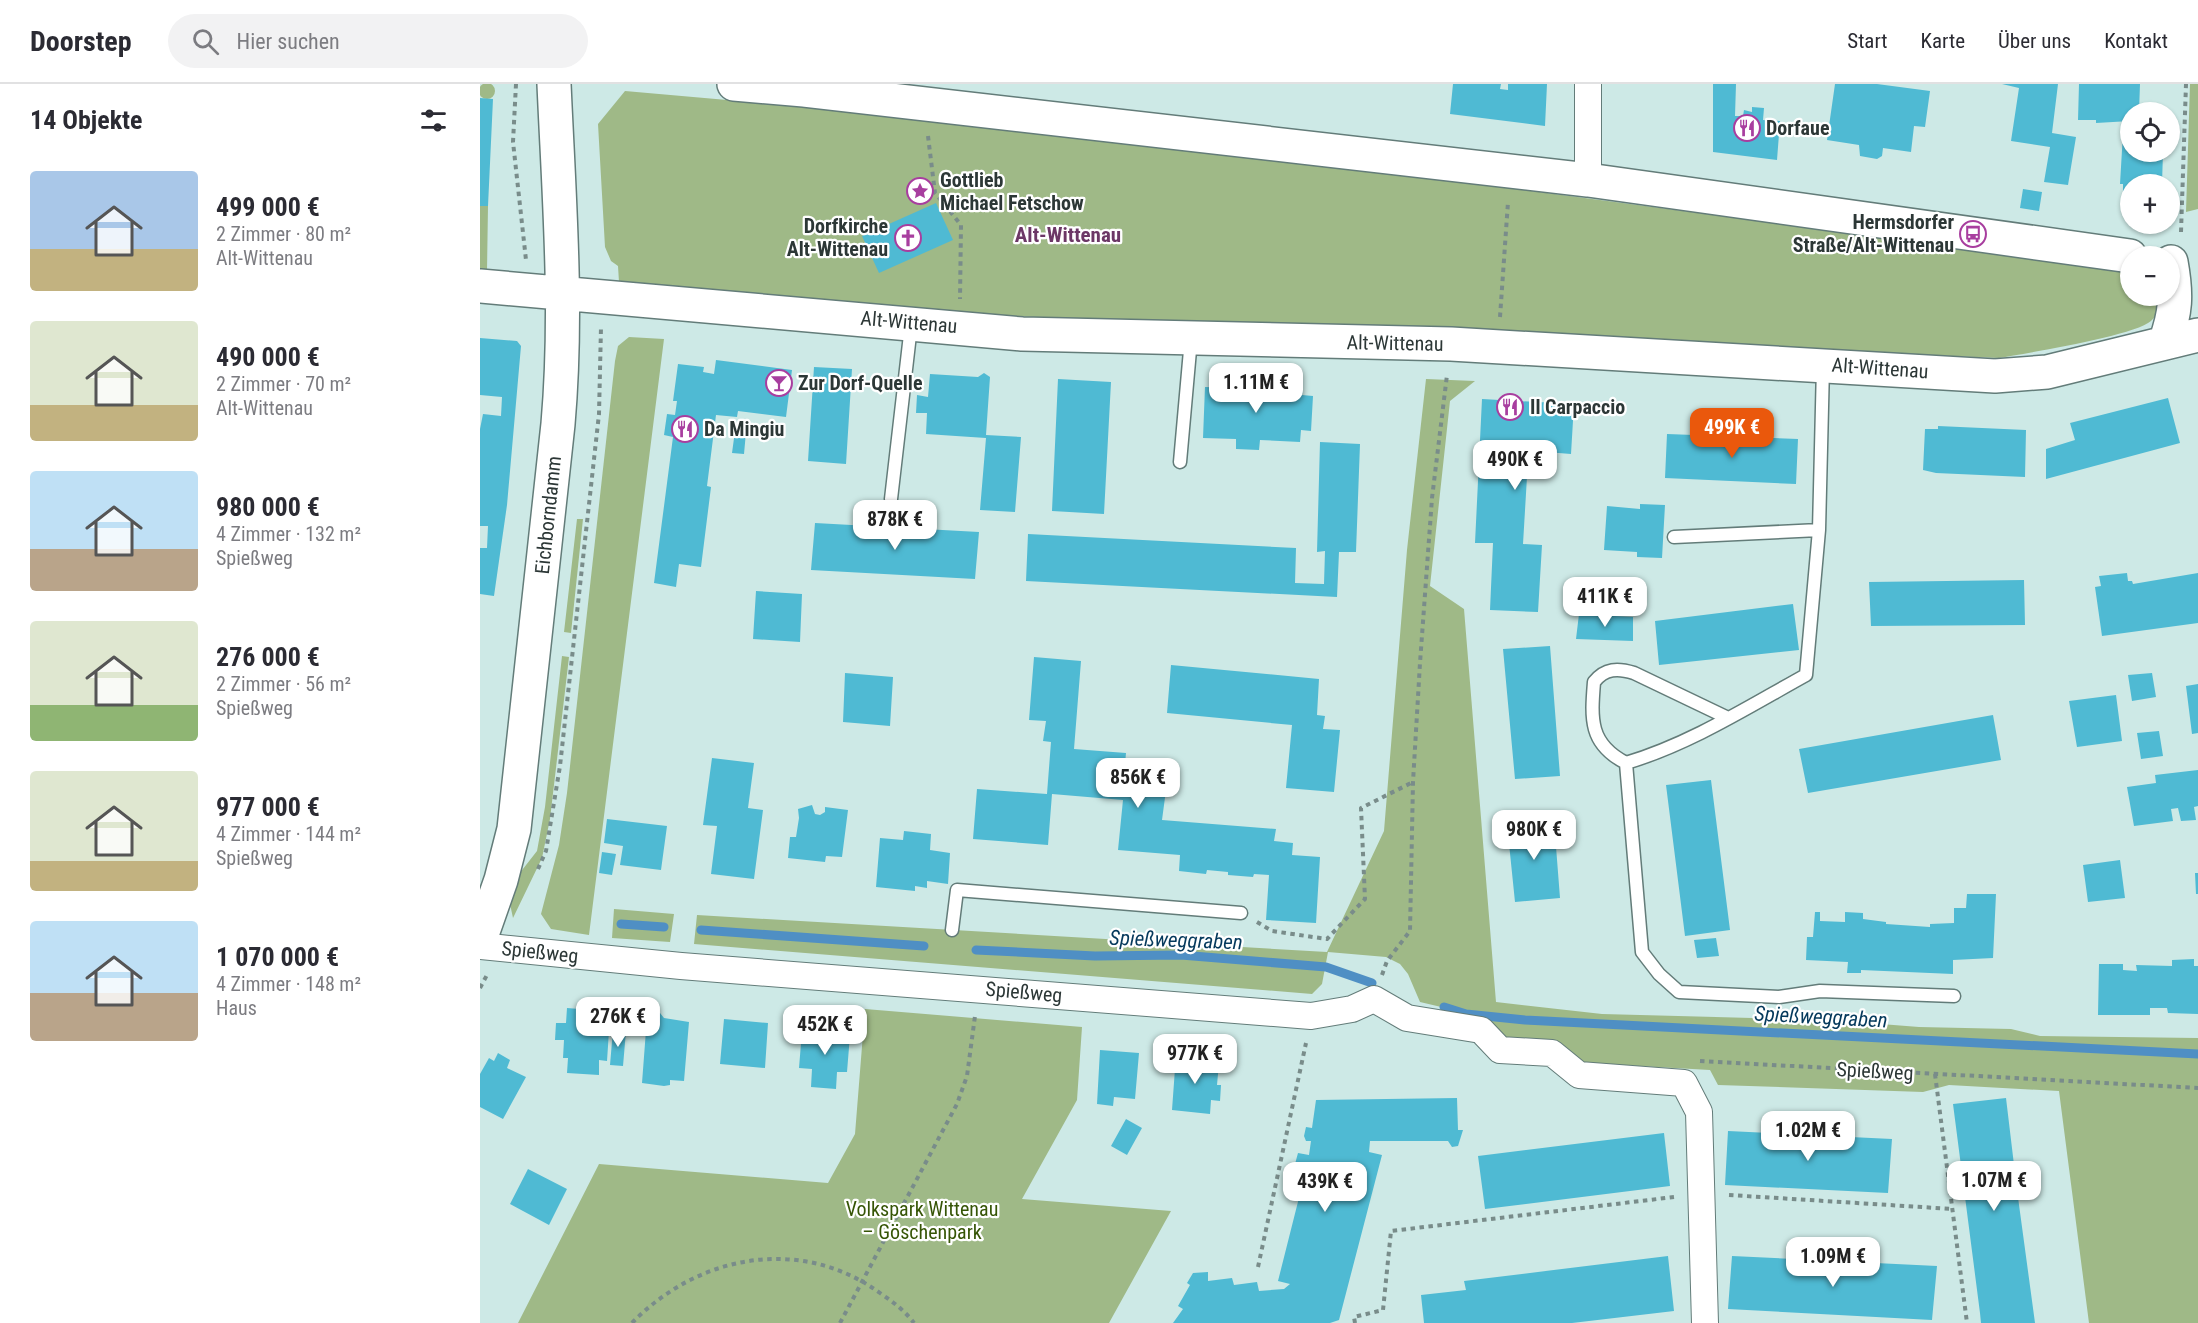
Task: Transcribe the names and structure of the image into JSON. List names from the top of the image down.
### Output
{
  "streets": {
    "main road": ["Alt-Wittenau", "Eichborndamm"],
    "street": ["Spießweg"]
  },
  "crossings": [
    ["Alt-Wittenau", "Eichborndamm"]
  ],
  "districts": ["Alt-Wittenau"],
  "water": ["Spießweggraben"],
  "parks": ["Volkspark Wittenau – Göschenpark"],
  "places": {
    "restaurant": ["Dorfaue", "Il Carpaccio", "Da Mingiu"],
    "place": ["Gottlieb Michael Fetschow"],
    "bus stop": ["Hermsdorfer Straße/Alt-Wittenau"],
    "church": ["Dorfkirche Alt-Wittenau"],
    "bar": ["Zur Dorf-Quelle"]
  },
  "page": {
    "header": "Doorstep",
    "search": "Hier suchen",
    "nav": [
      "Start",
      "Karte",
      "Über uns",
      "Kontakt"
    ],
    "heading": "14 Objekte",
    "map_buttons": ["+", "−"],
    "list": [
      {
        "name": "499 000 €",
        "note": "2 Zimmer · 80 m² · Alt-Wittenau"
      },
      {
        "name": "490 000 €",
        "note": "2 Zimmer · 70 m² · Alt-Wittenau"
      },
      {
        "name": "980 000 €",
        "note": "4 Zimmer · 132 m² · Spießweg"
      },
      {
        "name": "276 000 €",
        "note": "2 Zimmer · 56 m² · Spießweg"
      },
      {
        "name": "977 000 €",
        "note": "4 Zimmer · 144 m² · Spießweg"
      },
      {
        "name": "1 070 000 €",
        "note": "4 Zimmer · 148 m² · Haus"
      }
    ],
    "price": [
      "1.11M €",
      "499K €",
      "490K €",
      "878K €",
      "411K €",
      "856K €",
      "980K €",
      "276K €",
      "452K €",
      "977K €",
      "1.02M €",
      "1.07M €",
      "439K €",
      "1.09M €"
    ]
  }
}
